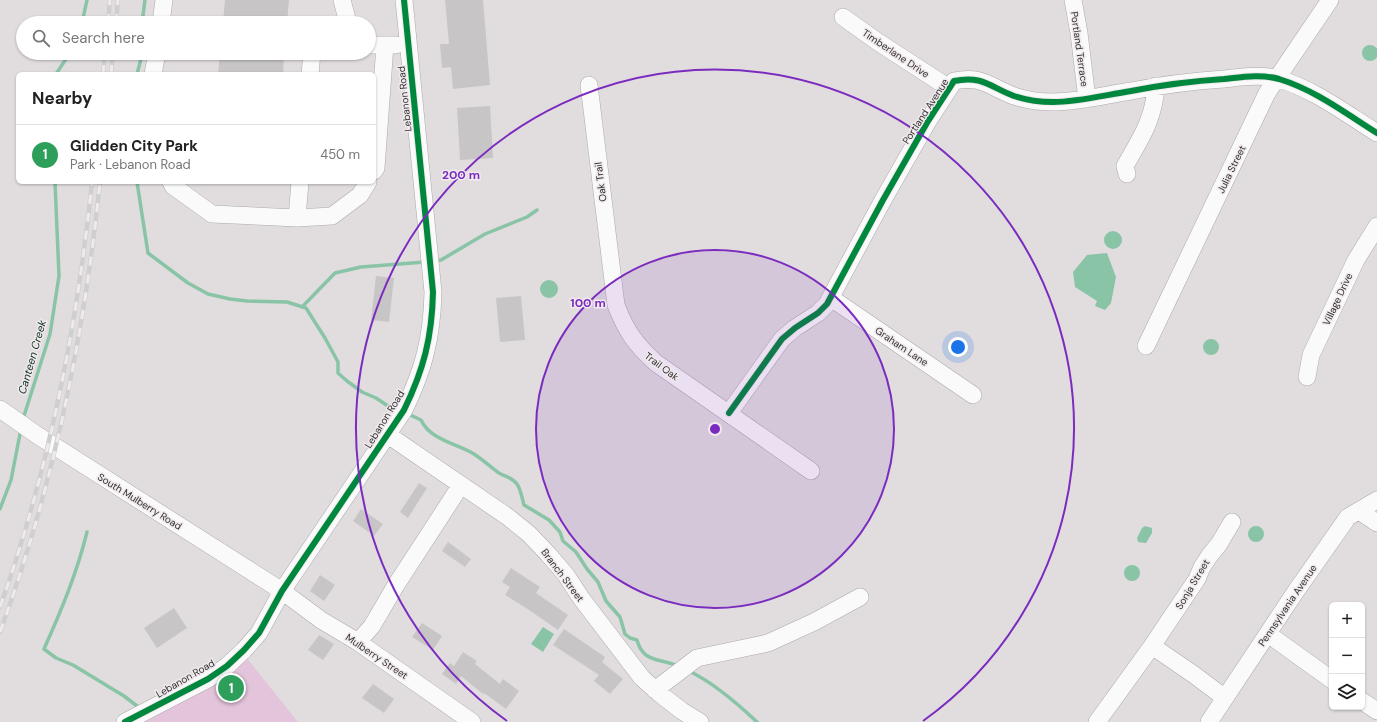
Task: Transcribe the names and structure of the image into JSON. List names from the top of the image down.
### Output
{
  "streets": {
    "street": [
      "Portland Terrace",
      "Timberlane Drive",
      "Lebanon Road",
      "Portland Avenue",
      "Julia Street",
      "Oak Trail",
      "Village Drive",
      "Graham Lane",
      "Trail Oak",
      "South Mulberry Road",
      "Branch Street",
      "Sonja Street",
      "Pennsylvania Avenue",
      "Mulberry Street"
    ]
  },
  "crossings": [
    ["Portland Terrace", "Portland Avenue"],
    ["Timberlane Drive", "Portland Avenue"],
    ["Lebanon Road", "South Mulberry Road"],
    ["Lebanon Road", "Branch Street"],
    ["Lebanon Road", "Mulberry Street"],
    ["Portland Avenue", "Julia Street"],
    ["Portland Avenue", "Graham Lane"],
    ["Portland Avenue", "Trail Oak"],
    ["Oak Trail", "Trail Oak"],
    ["South Mulberry Road", "Mulberry Street"]
  ],
  "water": ["Canteen Creek"],
  "page": {
    "search": "Search here",
    "heading": "Nearby",
    "list": [
      {
        "mark": "1",
        "name": "Glidden City Park",
        "note": "Park · Lebanon Road",
        "value": "450 m"
      }
    ],
    "map_buttons": ["+", "−"],
    "pins": "1"
  },
  "rings": ["200 m", "100 m"]
}
